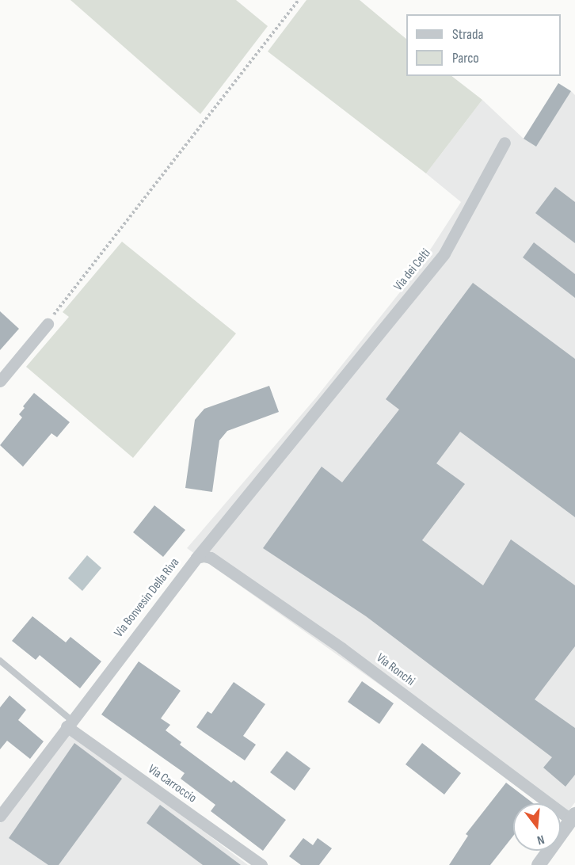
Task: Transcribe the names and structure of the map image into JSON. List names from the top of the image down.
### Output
{
  "streets": {
    "street": [
      "Via dei Celti",
      "Via Bonvesin Della Riva",
      "Via Ronchi",
      "Via Carroccio"
    ]
  },
  "crossings": [
    ["Via dei Celti", "Via Bonvesin Della Riva"],
    ["Via Bonvesin Della Riva", "Via Ronchi"],
    ["Via Bonvesin Della Riva", "Via Carroccio"]
  ],
  "legend": ["Strada", "Parco"],
  "north": "bottom"
}
